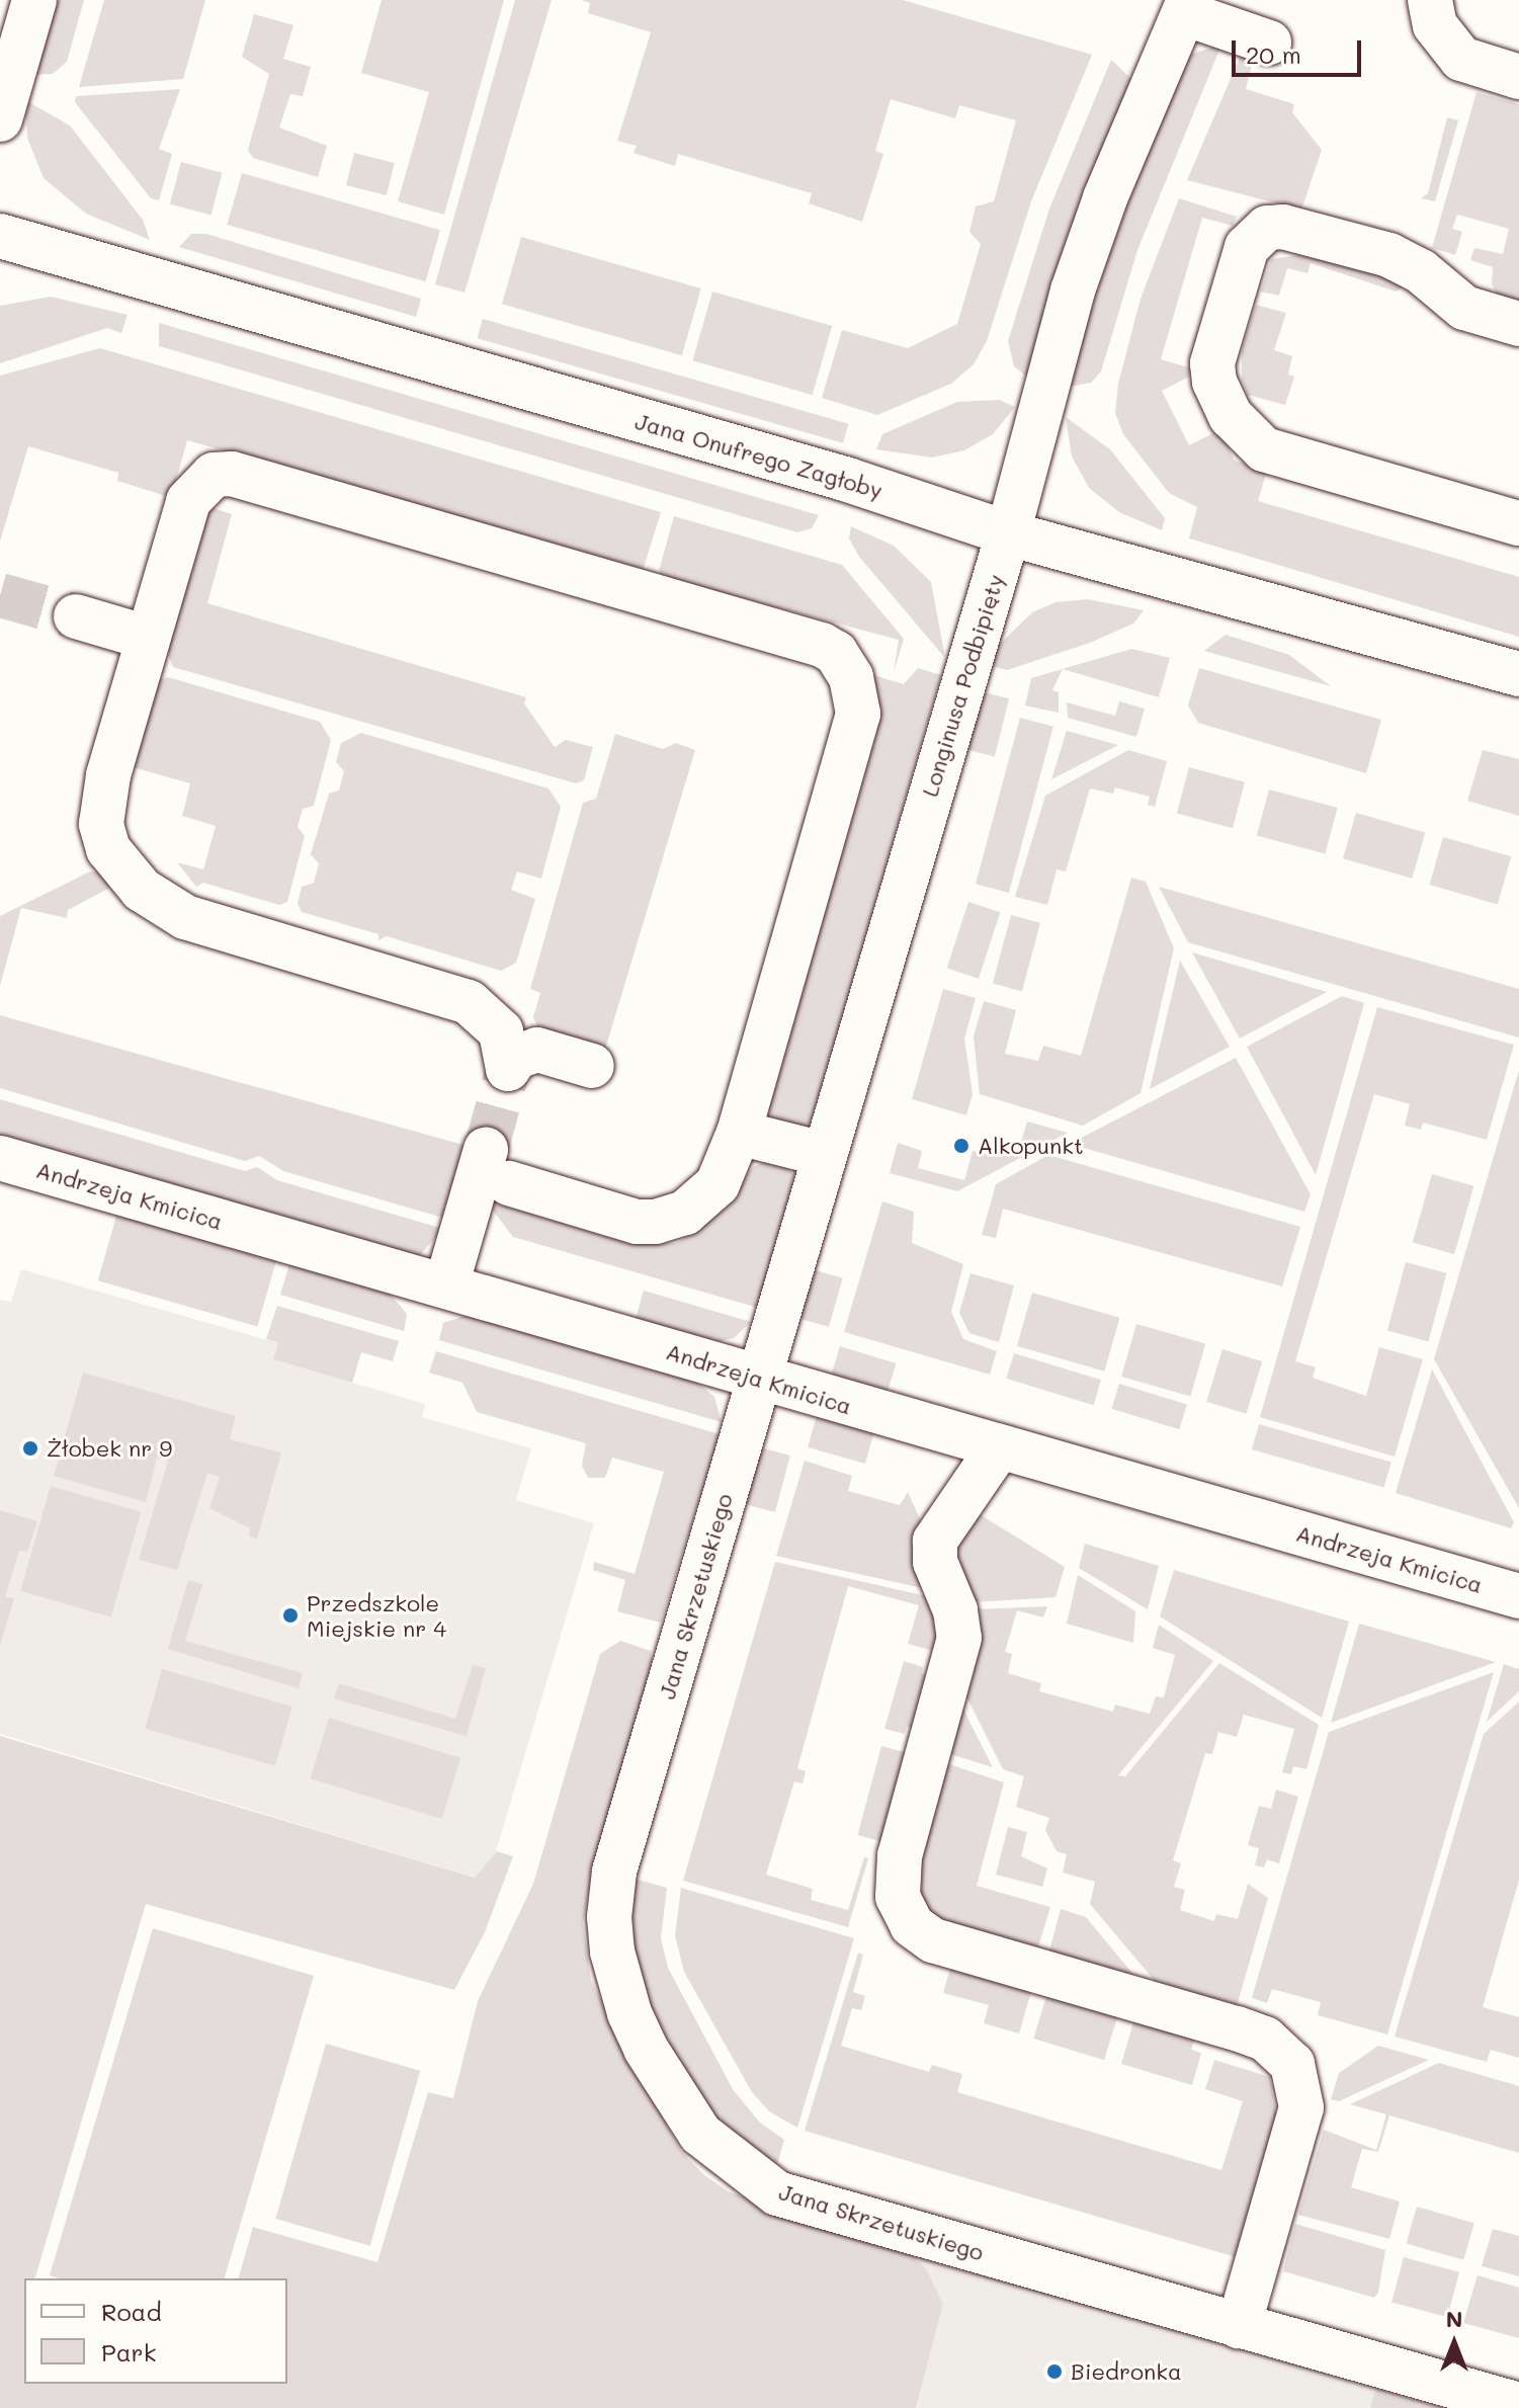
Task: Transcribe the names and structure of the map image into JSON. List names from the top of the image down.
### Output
{
  "streets": {
    "street": [
      "Jana Onufrego Zagłoby",
      "Longinusa Podbipięty",
      "Andrzeja Kmicica",
      "Jana Skrzetuskiego"
    ]
  },
  "crossings": [
    ["Jana Onufrego Zagłoby", "Longinusa Podbipięty"],
    ["Longinusa Podbipięty", "Andrzeja Kmicica"],
    ["Longinusa Podbipięty", "Jana Skrzetuskiego"],
    ["Andrzeja Kmicica", "Jana Skrzetuskiego"]
  ],
  "places": [
    "Alkopunkt",
    "Żłobek nr 9",
    "Przedszkole Miejskie nr 4",
    "Biedronka"
  ],
  "legend": ["Road", "Park"],
  "scale_bar": "20 m",
  "north": "top"
}
